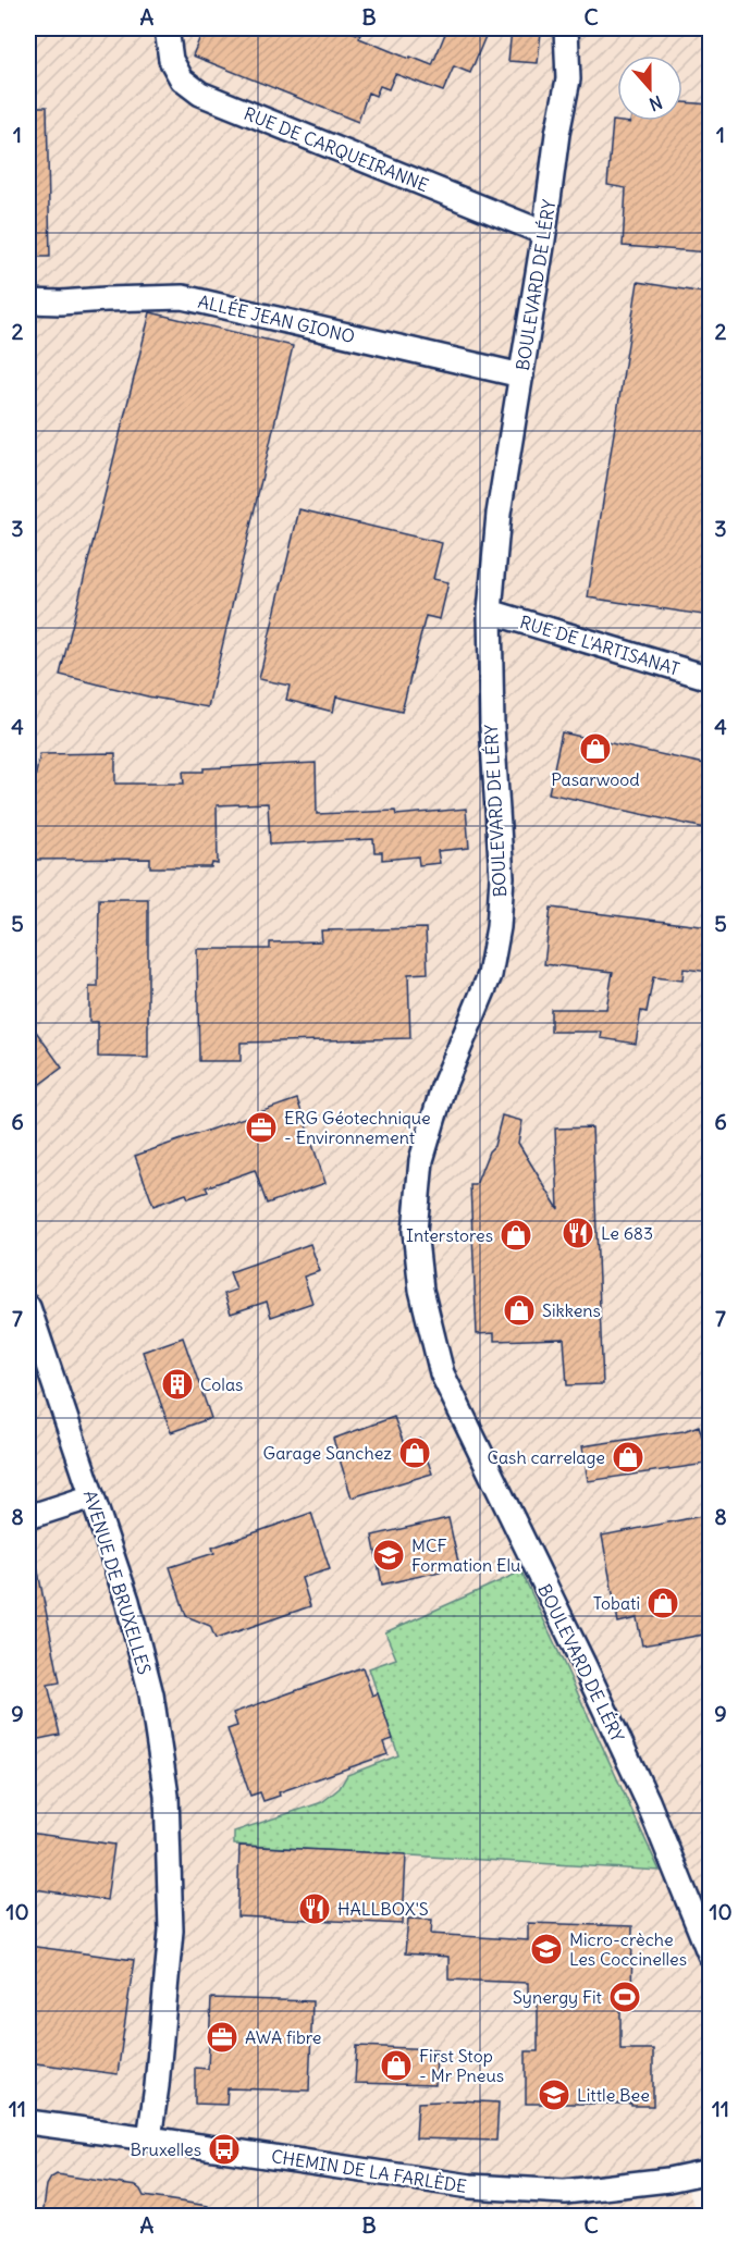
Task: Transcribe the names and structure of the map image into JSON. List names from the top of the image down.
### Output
{
  "streets": {
    "street": [
      "RUE DE CARQUEIRANNE",
      "BOULEVARD DE LÉRY",
      "ALLÉE JEAN GIONO",
      "RUE DE L'ARTISANAT",
      "AVENUE DE BRUXELLES",
      "CHEMIN DE LA FARLÈDE"
    ]
  },
  "crossings": [
    ["RUE DE CARQUEIRANNE", "BOULEVARD DE LÉRY"],
    ["BOULEVARD DE LÉRY", "ALLÉE JEAN GIONO"],
    ["BOULEVARD DE LÉRY", "RUE DE L'ARTISANAT"],
    ["AVENUE DE BRUXELLES", "CHEMIN DE LA FARLÈDE"]
  ],
  "places": {
    "shop": [
      "Pasarwood",
      "Interstores",
      "Sikkens",
      "Garage Sanchez",
      "Cash carrelage",
      "Tobati",
      "First Stop - Mr Pneus"
    ],
    "office": ["ERG Géotechnique - Environnement", "AWA fibre"],
    "restaurant": ["Le 683", "HALLBOX'S"],
    "building": ["Colas"],
    "school or university": ["MCF Formation Elu", "Micro-crèche Les Coccinelles", "Little Bee"],
    "sports": ["Synergy Fit"],
    "bus stop": ["Bruxelles"]
  },
  "north": "bottom",
  "grid": {
    "columns": ["A", "B", "C"],
    "rows": [
      "1",
      "2",
      "3",
      "4",
      "5",
      "6",
      "7",
      "8",
      "9",
      "10",
      "11"
    ]
  }
}
